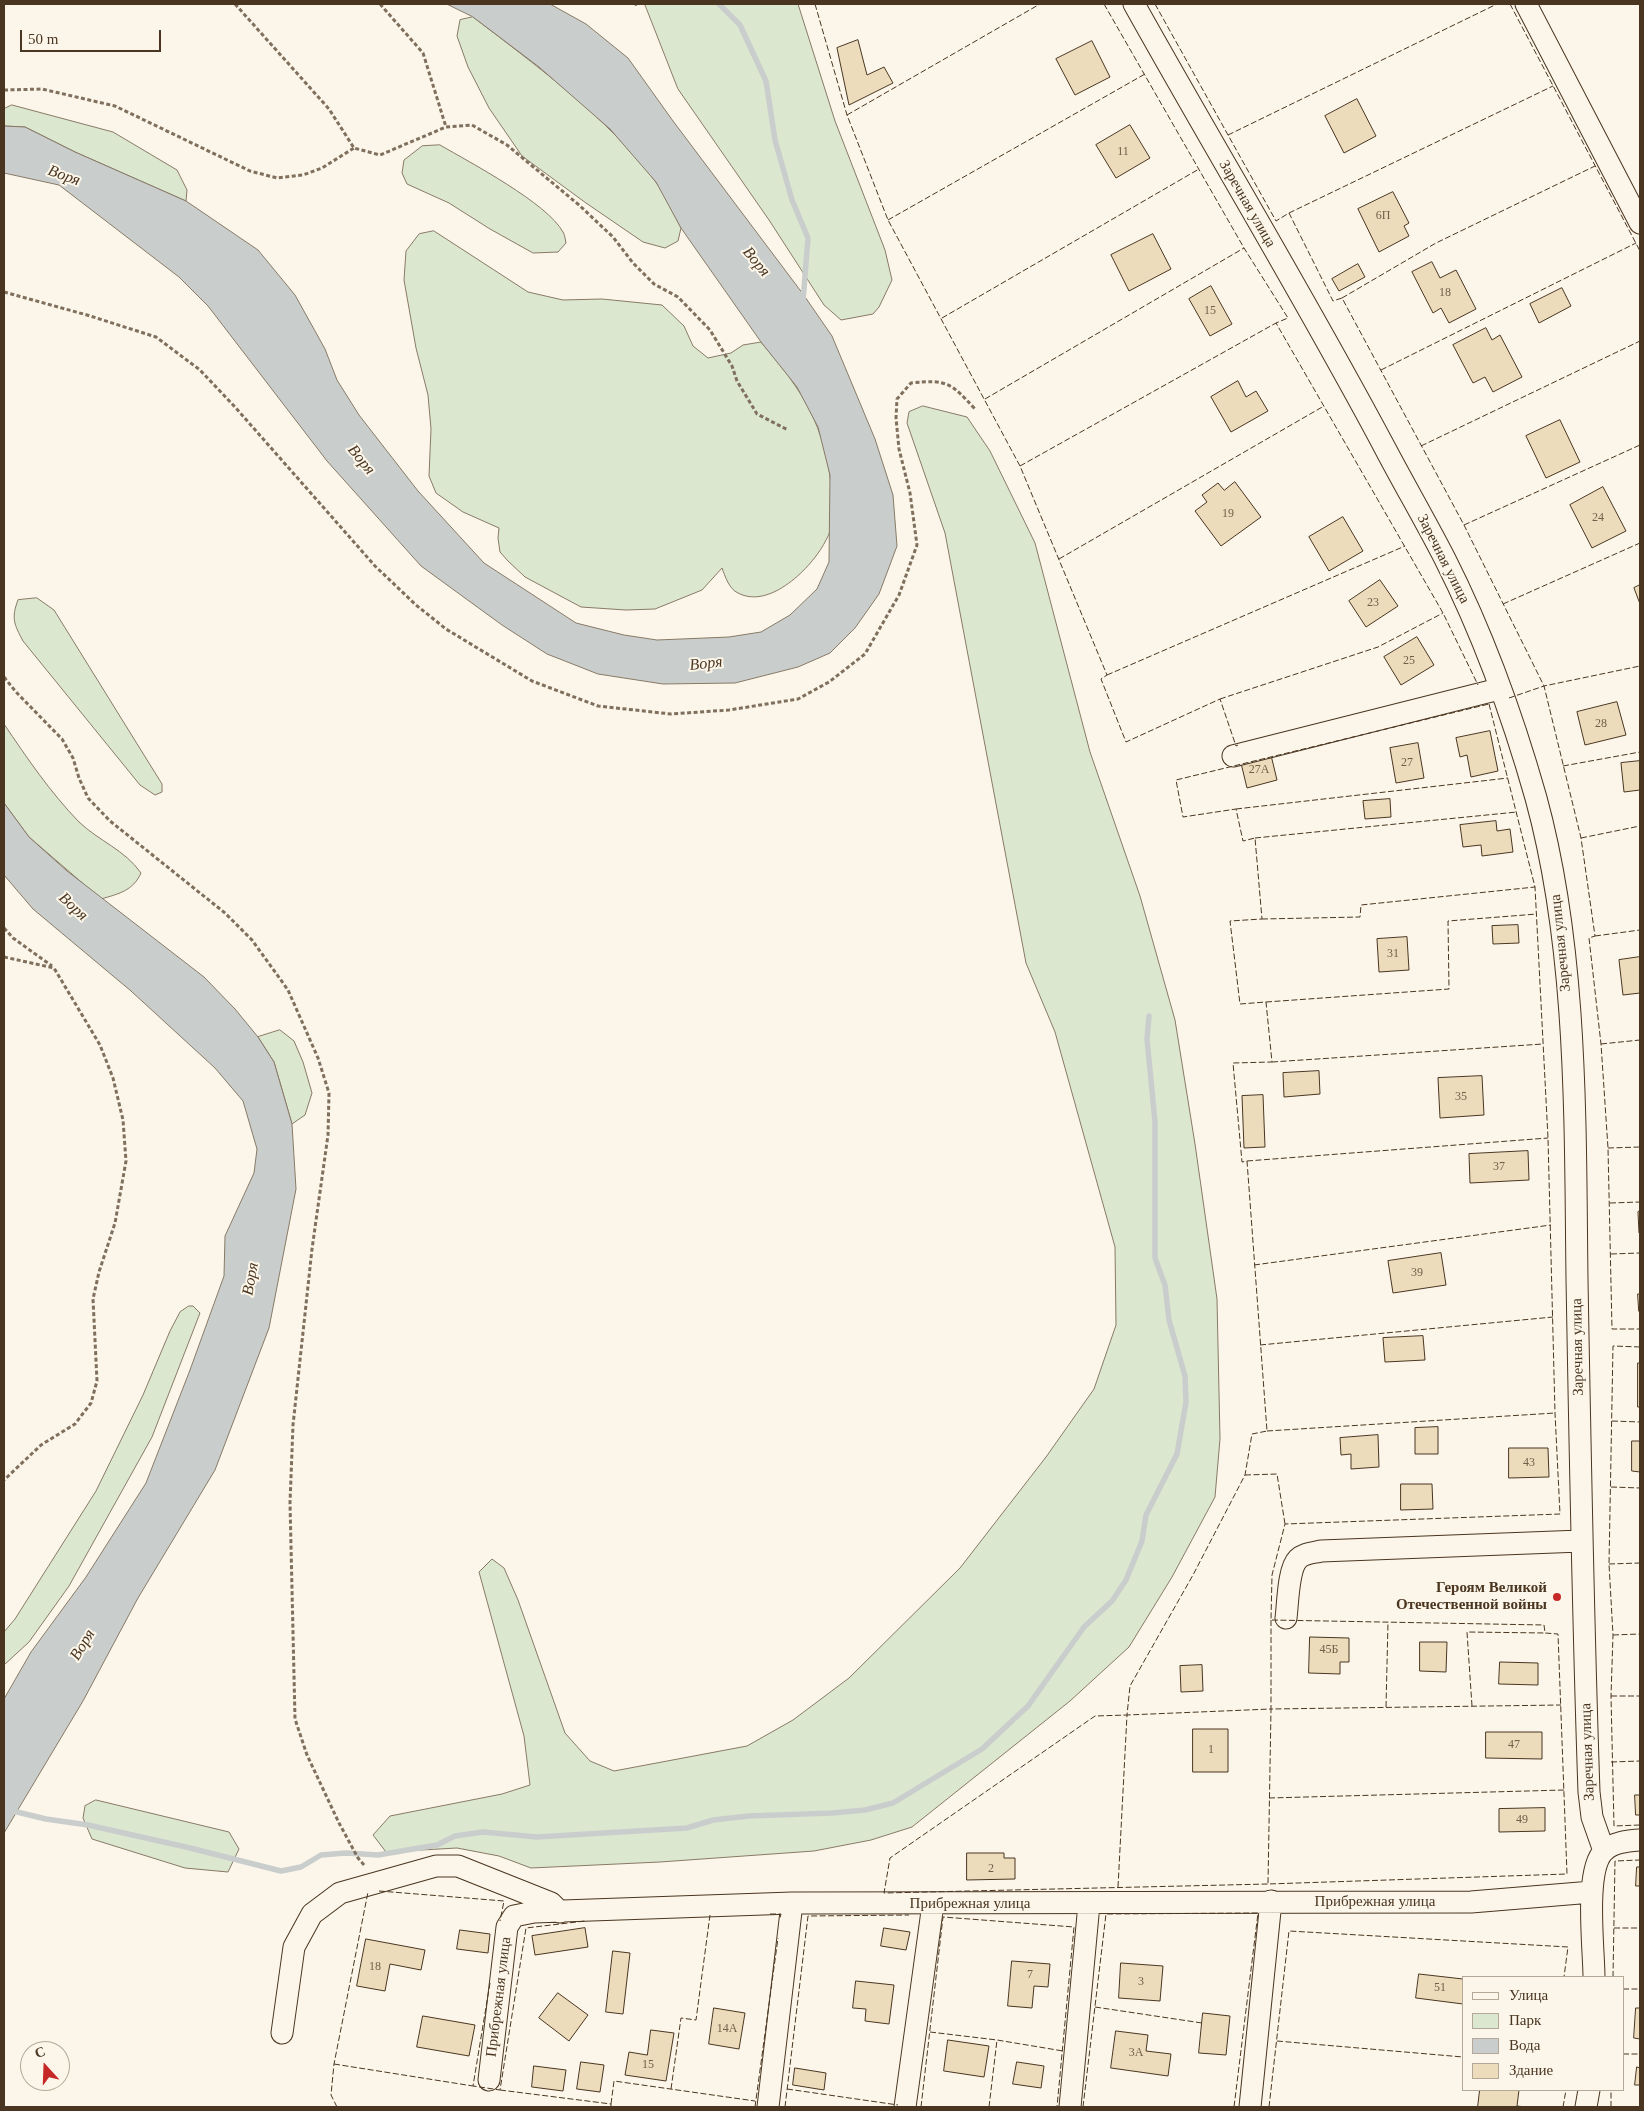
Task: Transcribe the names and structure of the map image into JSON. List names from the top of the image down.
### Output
{
  "streets": {
    "street": ["Заречная улица", "Прибрежная улица"]
  },
  "water": ["Воря"],
  "places": ["Героям Великой Отечественной войны"],
  "house_numbers": [
    "11",
    "6П",
    "18",
    "15",
    "19",
    "24",
    "23",
    "25",
    "28",
    "27",
    "27А",
    "31",
    "35",
    "37",
    "39",
    "43",
    "45Б",
    "47",
    "1",
    "49",
    "2",
    "18",
    "7",
    "3",
    "51",
    "14А",
    "3А",
    "15"
  ],
  "legend": [
    "Улица",
    "Парк",
    "Вода",
    "Здание"
  ],
  "scale_bar": "50 m",
  "north": "top"
}
